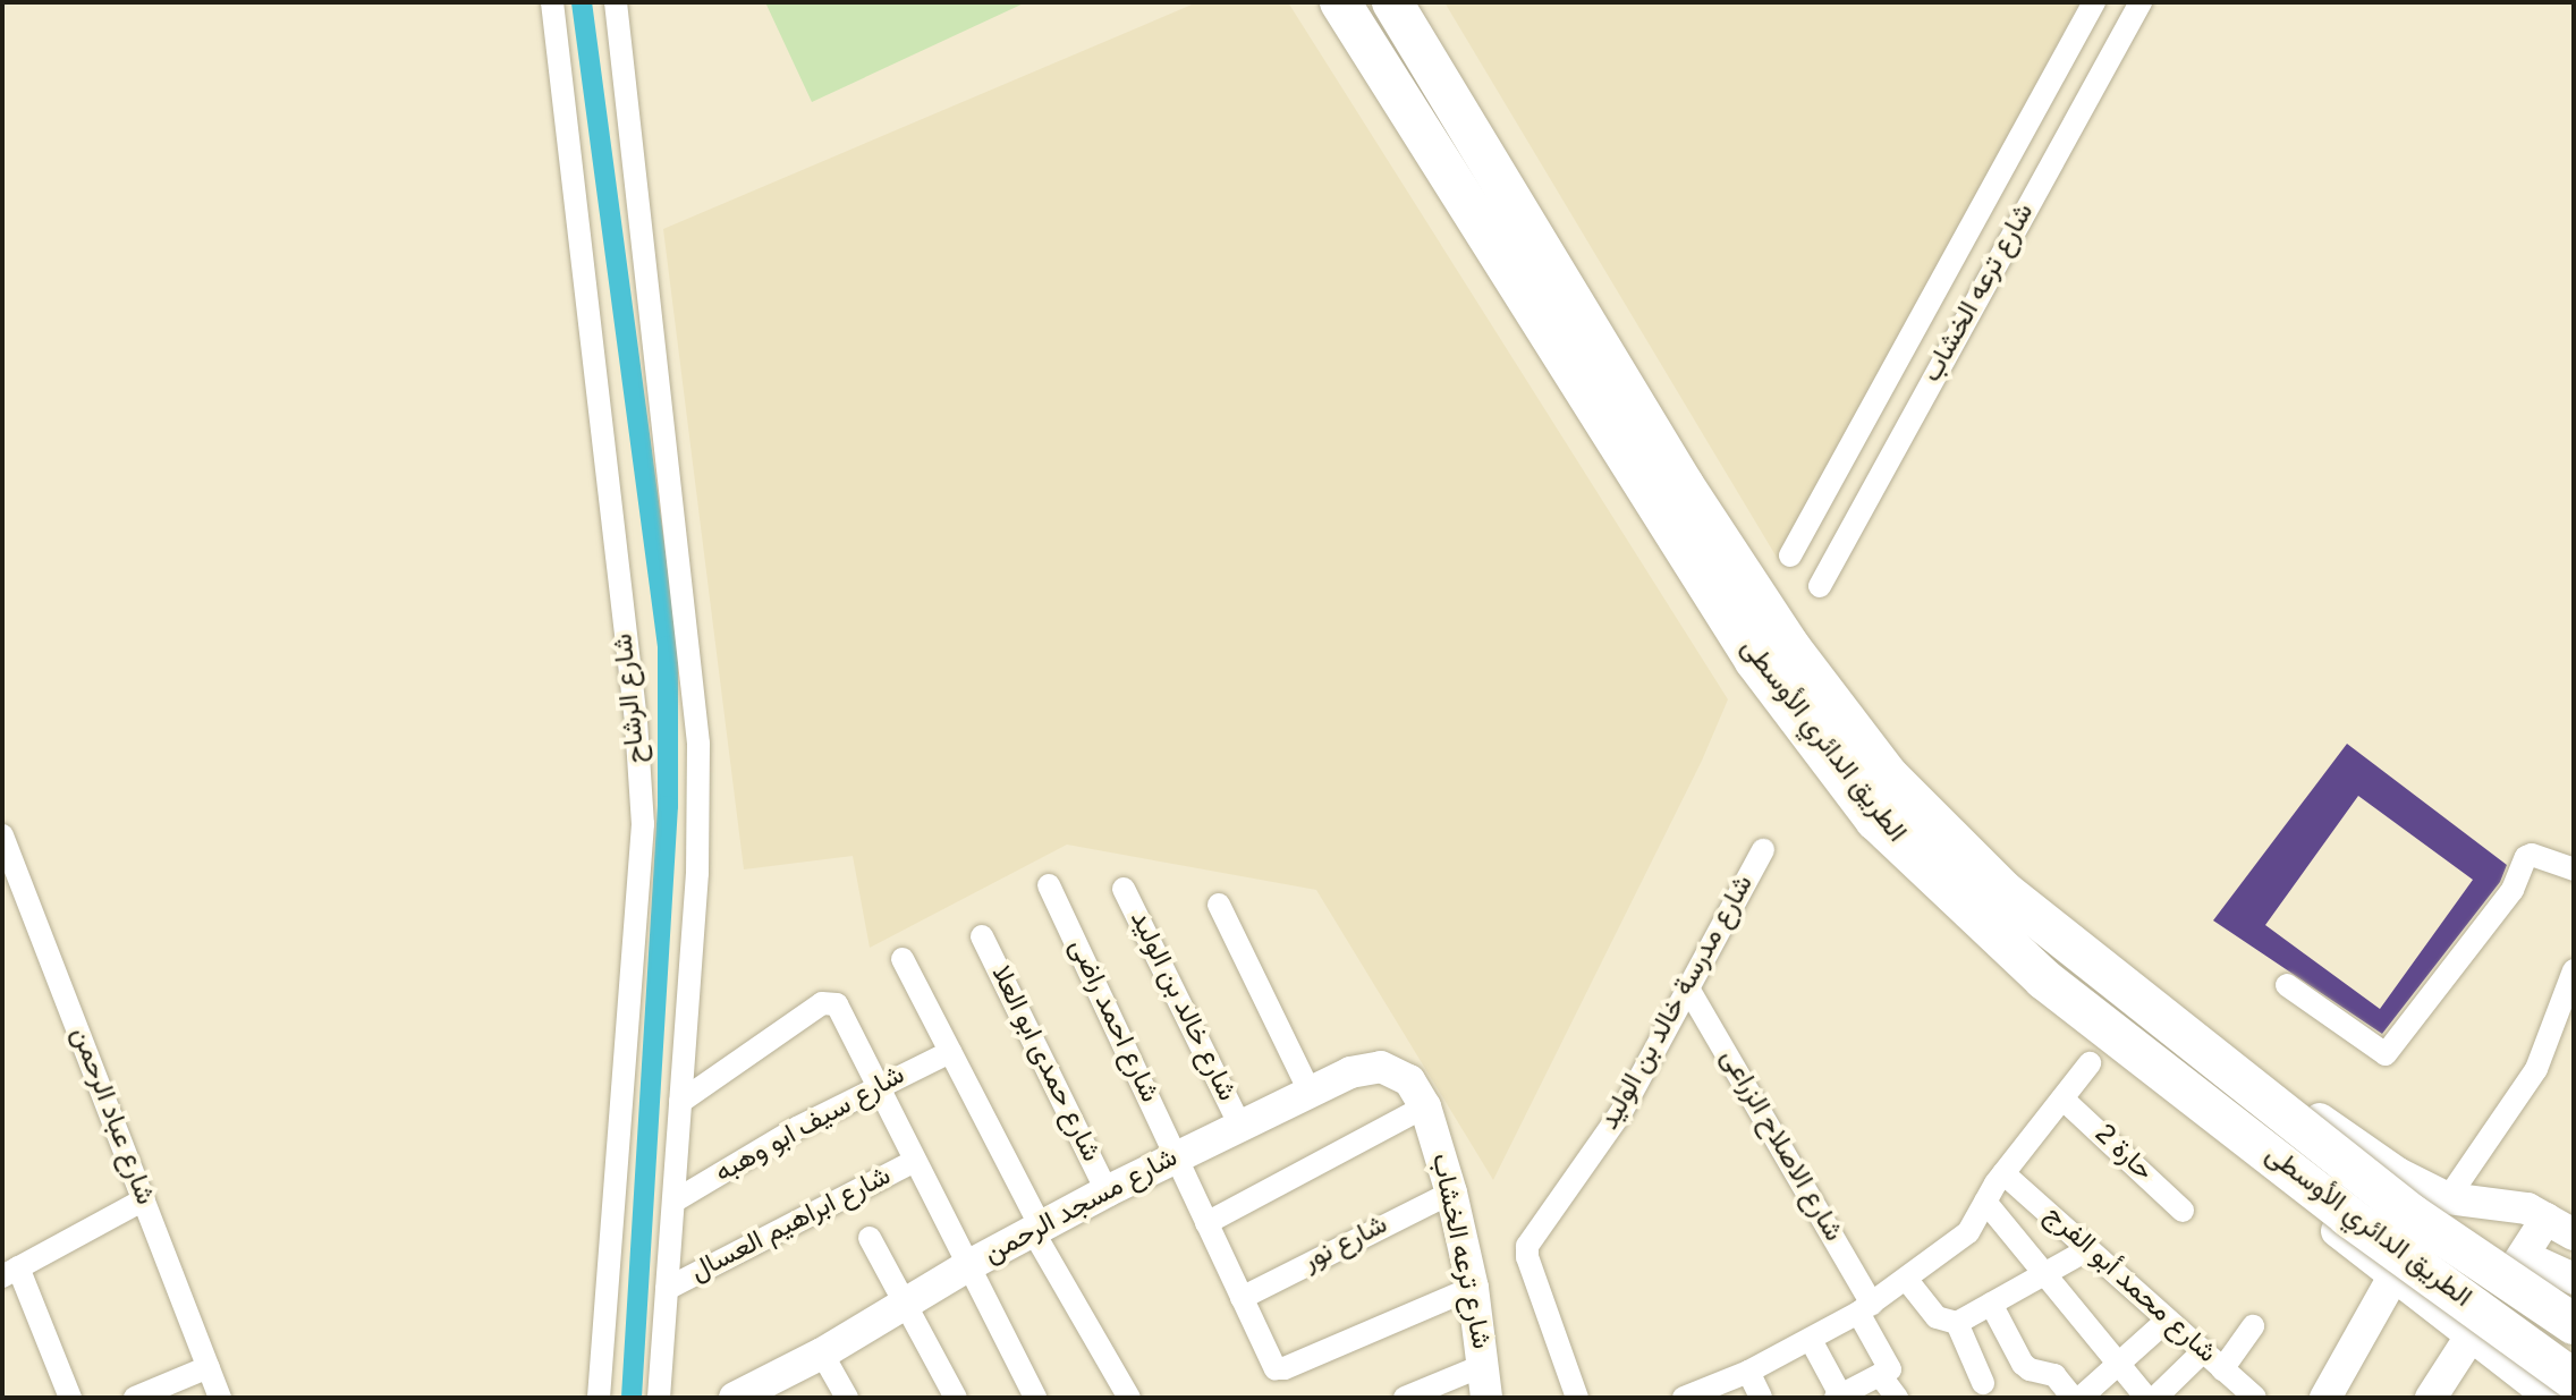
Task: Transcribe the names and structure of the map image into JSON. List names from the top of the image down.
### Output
{
  "streets": {
    "highway": ["الطريق الدائري الأوسطى"],
    "street": [
      "شارع ترعه الخشاب",
      "شارع الرشاح",
      "شارع مدرسة خالد بن الوليد",
      "شارع خالد بن الوليد",
      "شارع احمد راضى",
      "شارع حمدى ابو العلا",
      "شارع عباد الرحمن",
      "شارع سيف ابو وهبه",
      "شارع الاصلاح الزراعى",
      "حارة 2",
      "شارع مسجد الرحمن",
      "شارع ابراهيم العسال",
      "شارع نور",
      "شارع محمد أبو الفرج"
    ]
  },
  "crossings": [
    ["شارع ترعه الخشاب", "شارع احمد راضى"],
    ["شارع ترعه الخشاب", "شارع مسجد الرحمن"],
    ["شارع ترعه الخشاب", "شارع نور"],
    ["شارع مدرسة خالد بن الوليد", "شارع الاصلاح الزراعى"],
    ["شارع خالد بن الوليد", "شارع مسجد الرحمن"],
    ["شارع احمد راضى", "شارع مسجد الرحمن"],
    ["شارع احمد راضى", "شارع نور"],
    ["شارع حمدى ابو العلا", "شارع مسجد الرحمن"]
  ]
}
